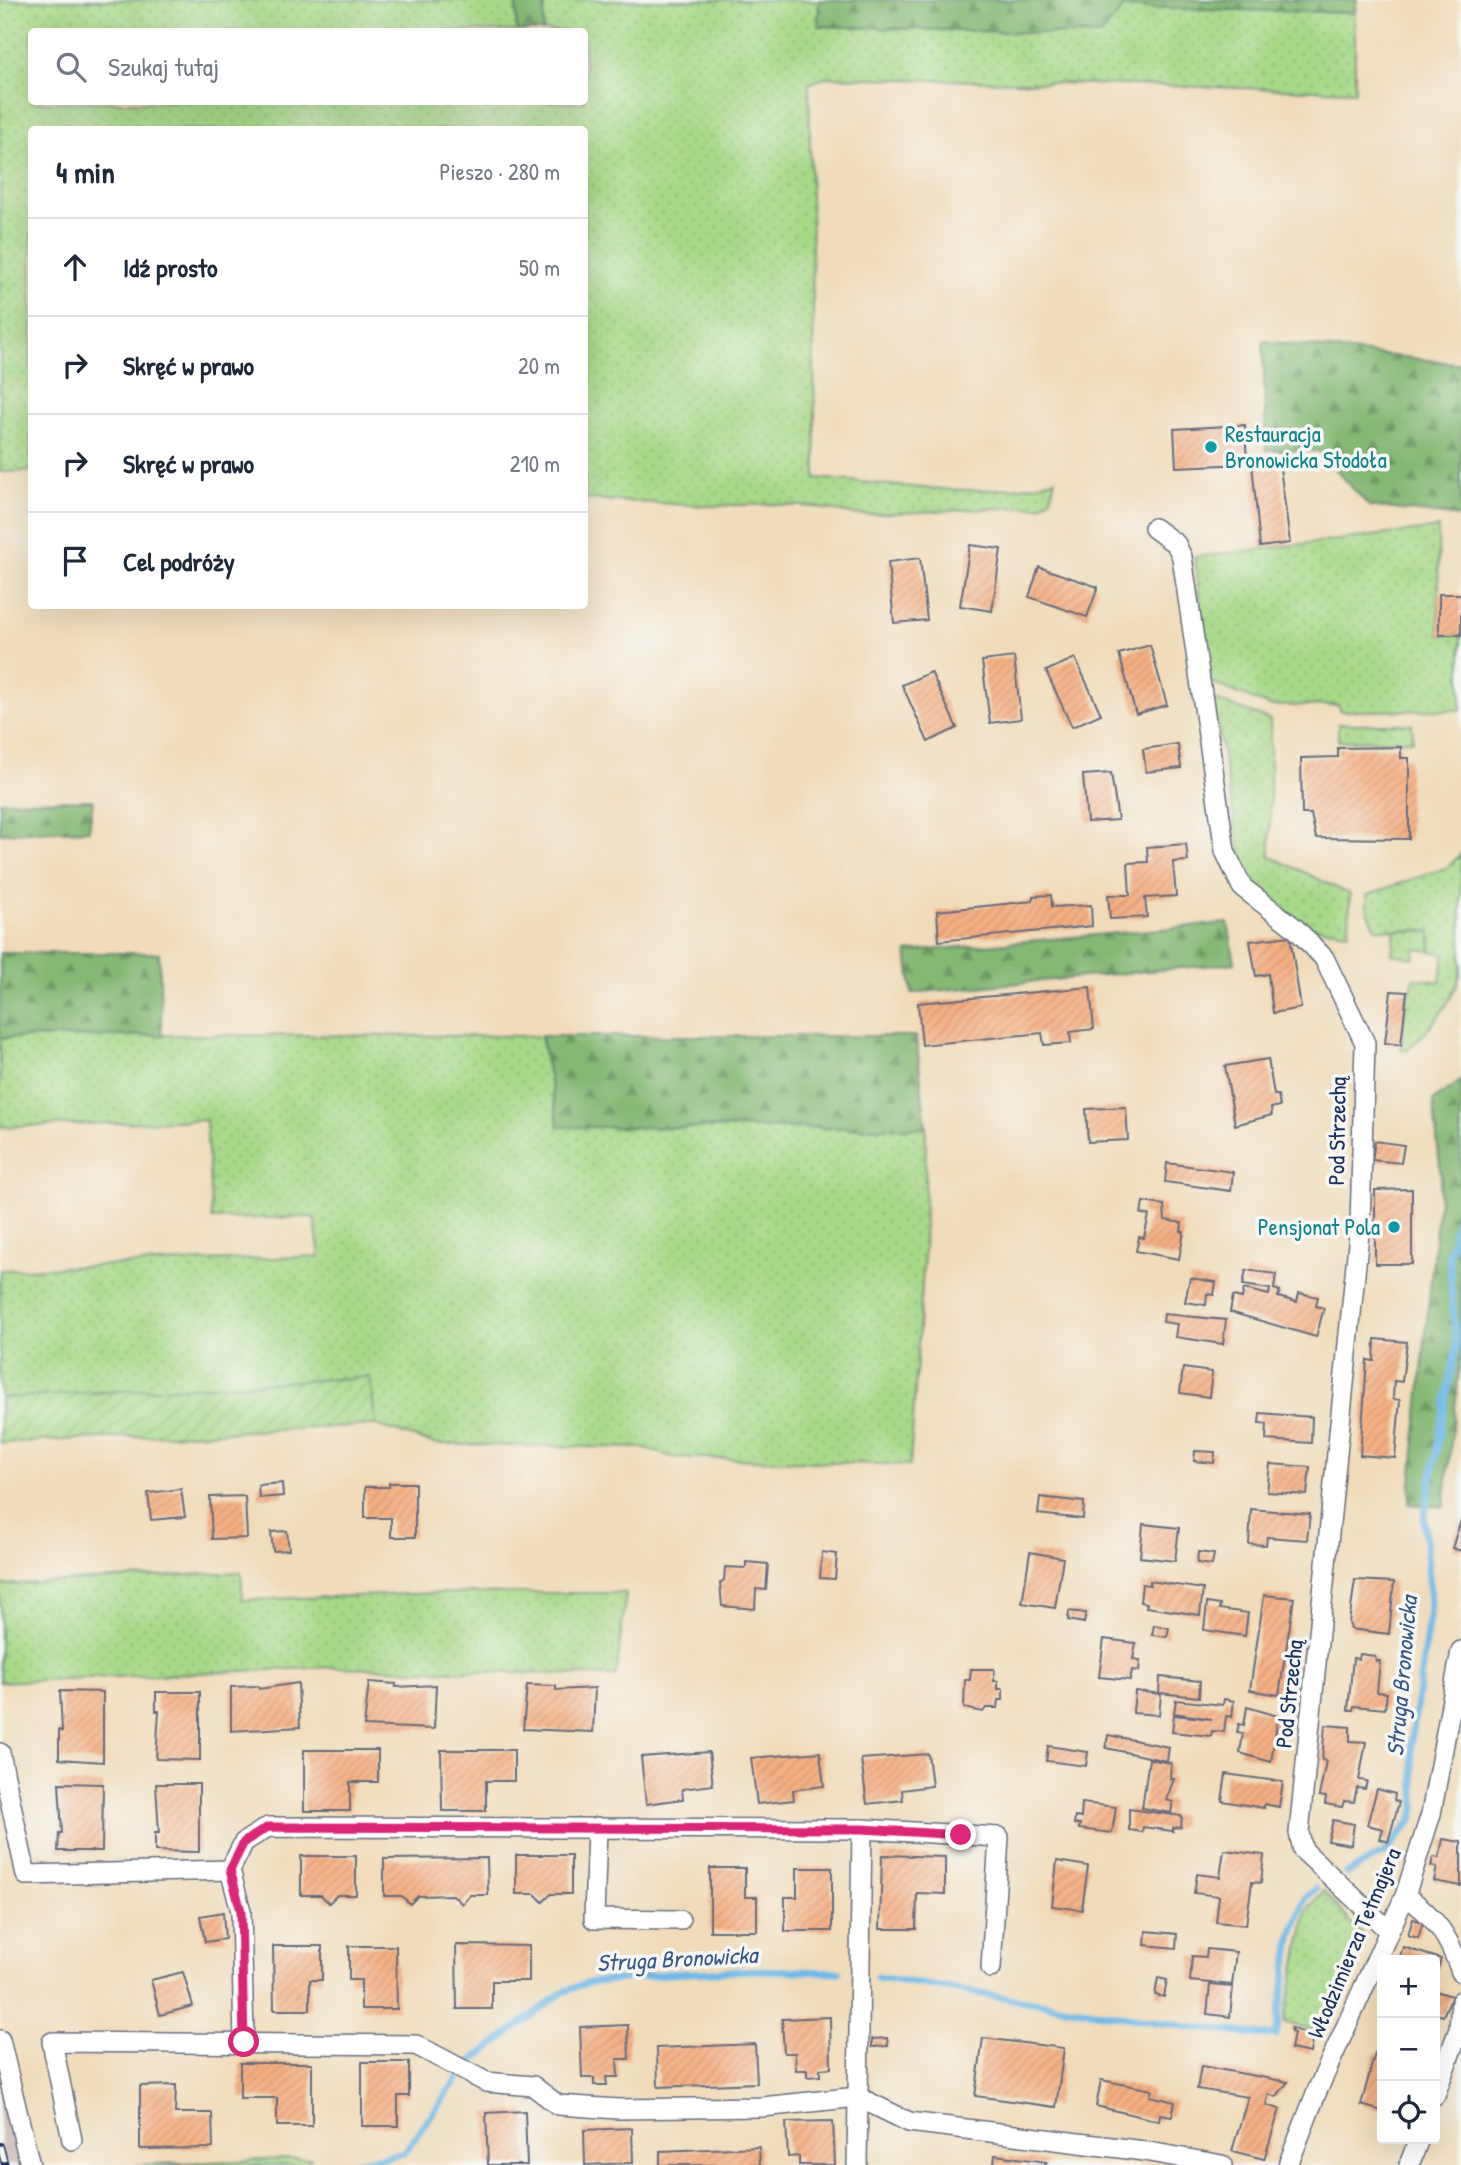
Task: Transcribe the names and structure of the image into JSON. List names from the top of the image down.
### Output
{
  "streets": {
    "street": ["Pod Strzechą", "Włodzimierza Tetmajera"]
  },
  "crossings": [
    ["Pod Strzechą", "Włodzimierza Tetmajera"]
  ],
  "water": ["Struga Bronowicka"],
  "places": ["Restauracja Bronowicka Stodoła", "Pensjonat Pola"],
  "page": {
    "search": "Szukaj tutaj",
    "heading": ["4 min", "Pieszo · 280 m"],
    "list": [
      ["Idź prosto", "50 m"],
      ["Skręć w prawo", "20 m"],
      ["Skręć w prawo", "210 m"],
      "Cel podróży"
    ],
    "map_buttons": ["+", "−"]
  }
}
